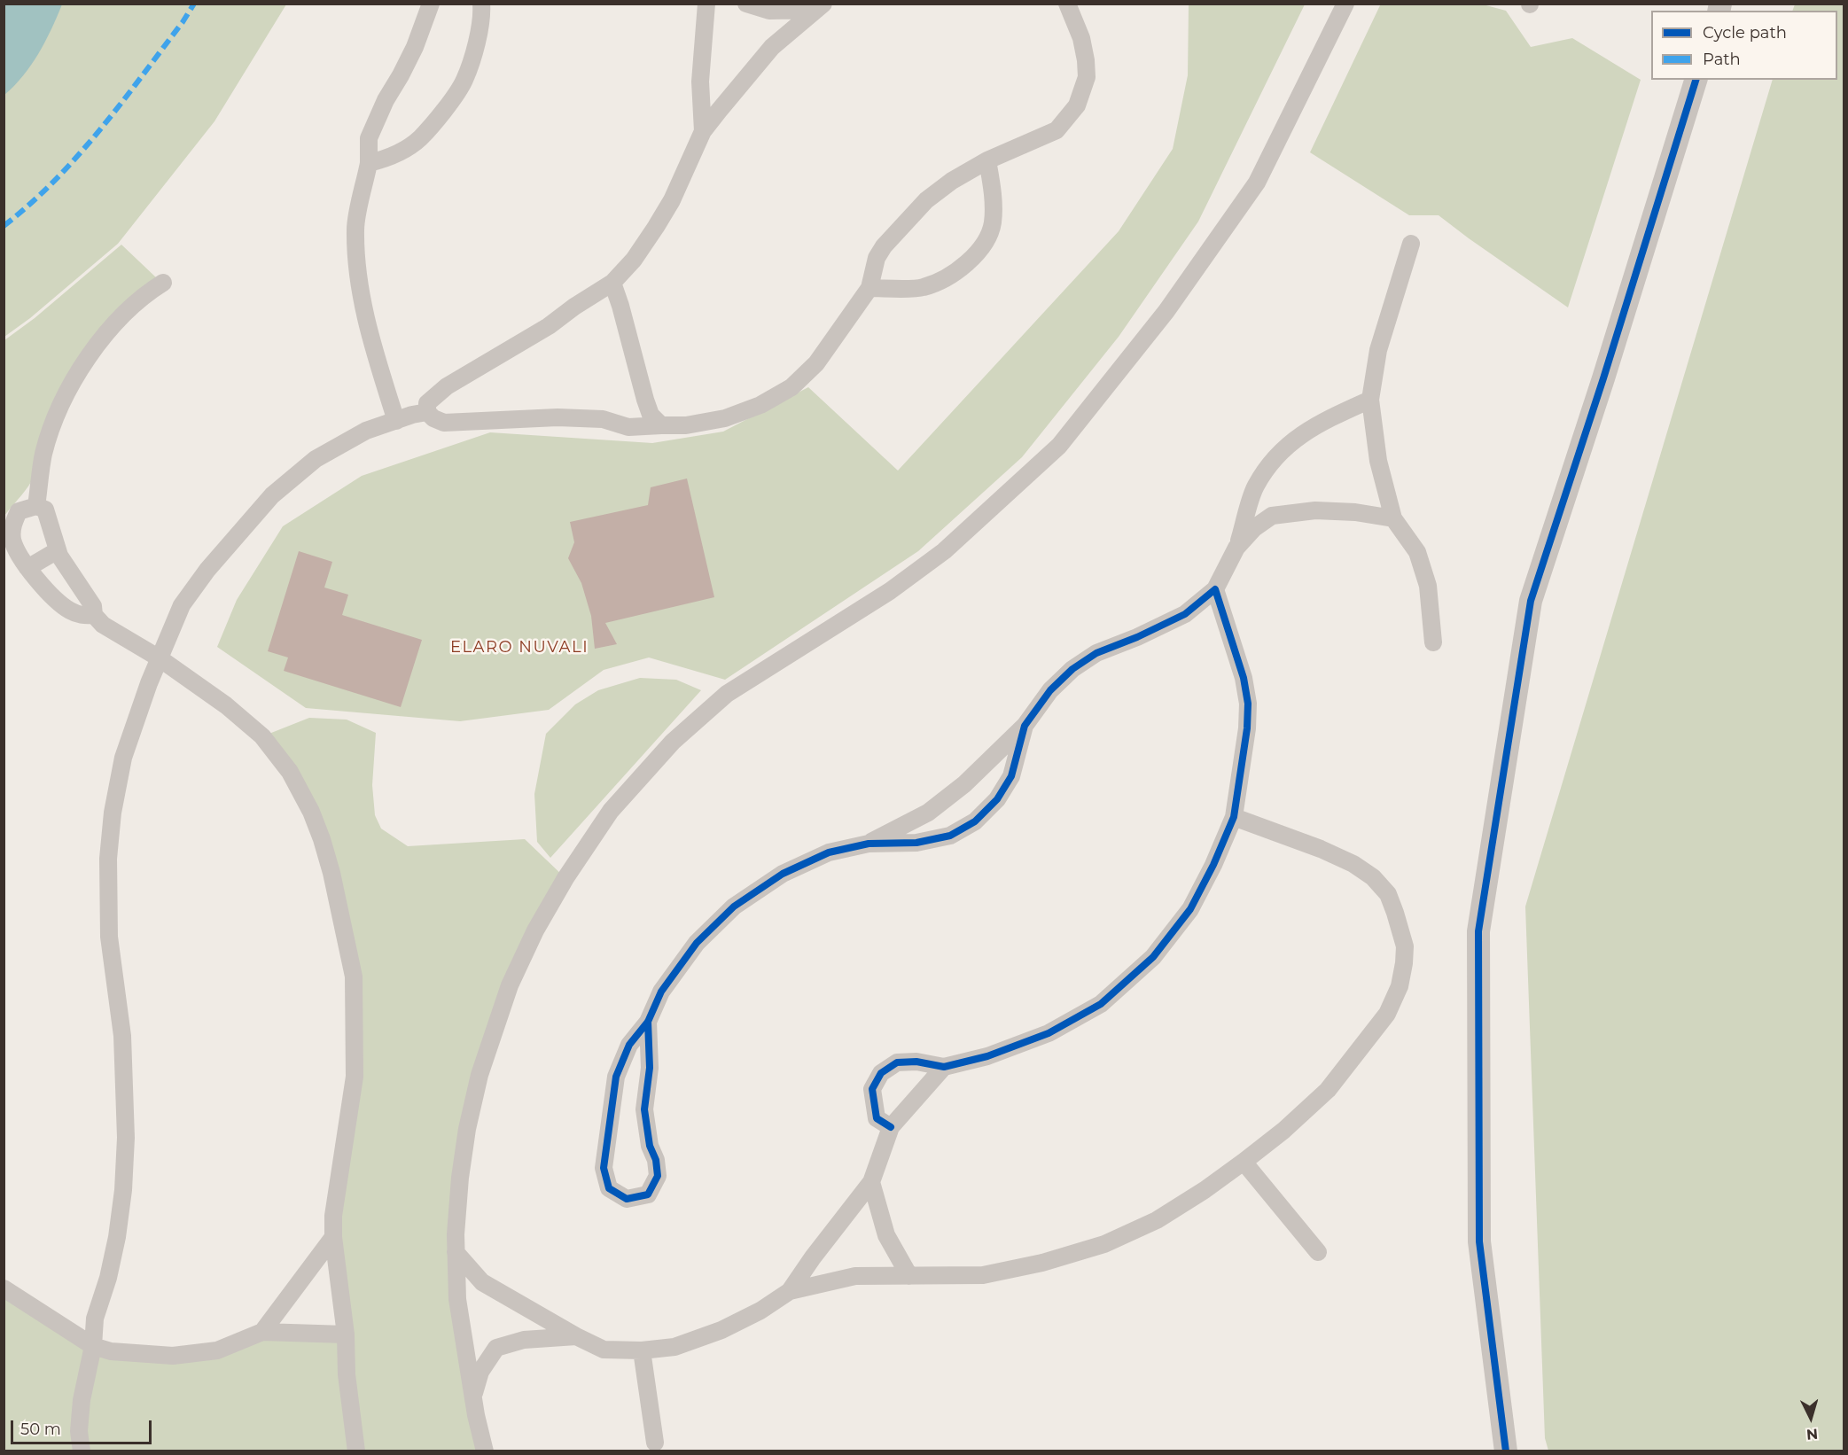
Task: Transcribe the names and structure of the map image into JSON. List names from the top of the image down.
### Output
{
  "districts": ["ELARO NUVALI"],
  "legend": ["Cycle path", "Path"],
  "scale_bar": "50 m",
  "north": "bottom"
}
